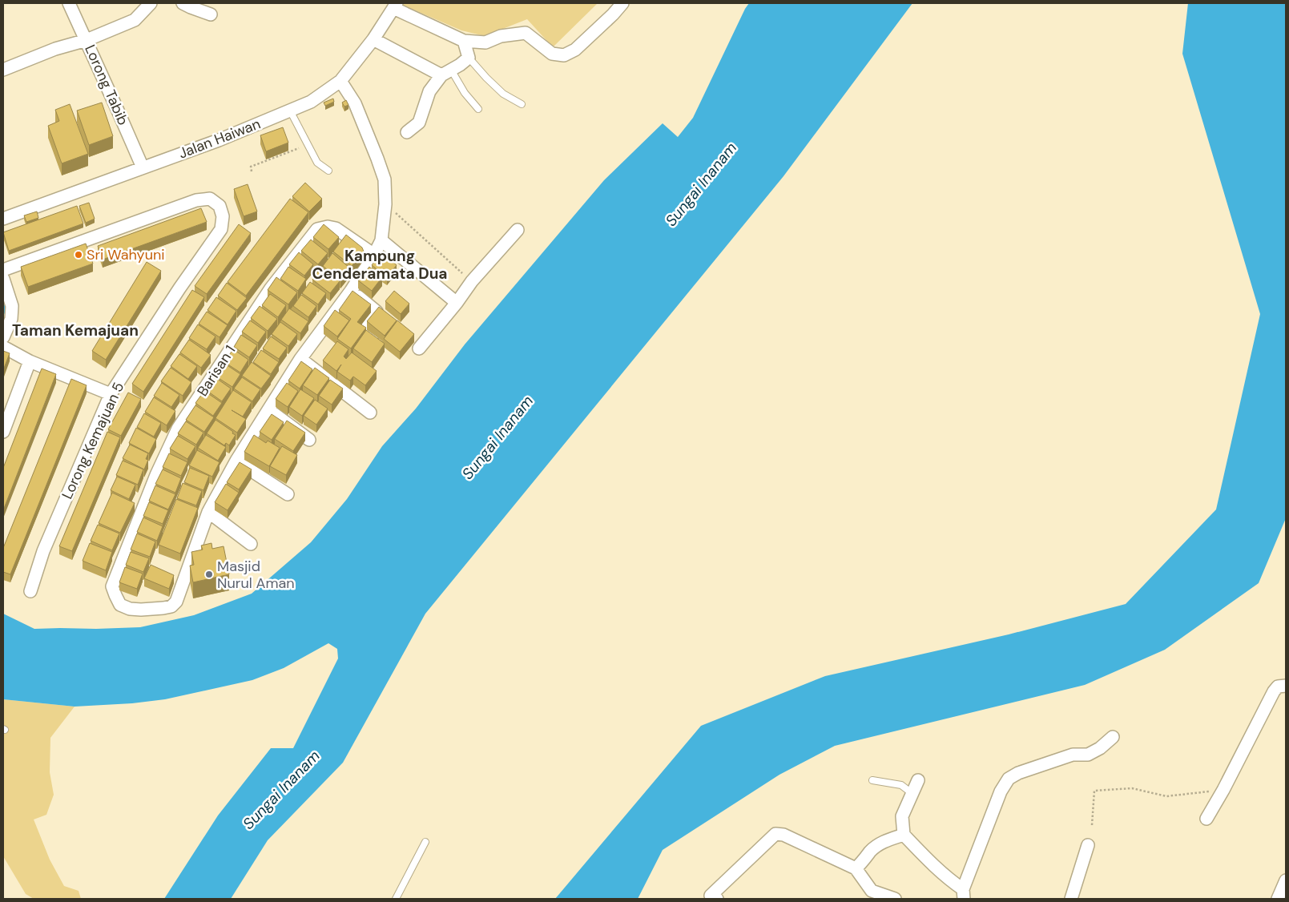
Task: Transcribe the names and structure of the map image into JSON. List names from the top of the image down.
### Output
{
  "streets": {
    "street": [
      "Lorong Tabib",
      "Jalan Haiwan",
      "Barisan 1",
      "Lorong Kemajuan 5"
    ]
  },
  "crossings": [
    ["Lorong Tabib", "Jalan Haiwan"]
  ],
  "districts": ["Kampung Cenderamata Dua", "Taman Kemajuan"],
  "water": ["Sungai Inanam"],
  "places": ["Sri Wahyuni", "Masjid Nurul Aman"]
}
